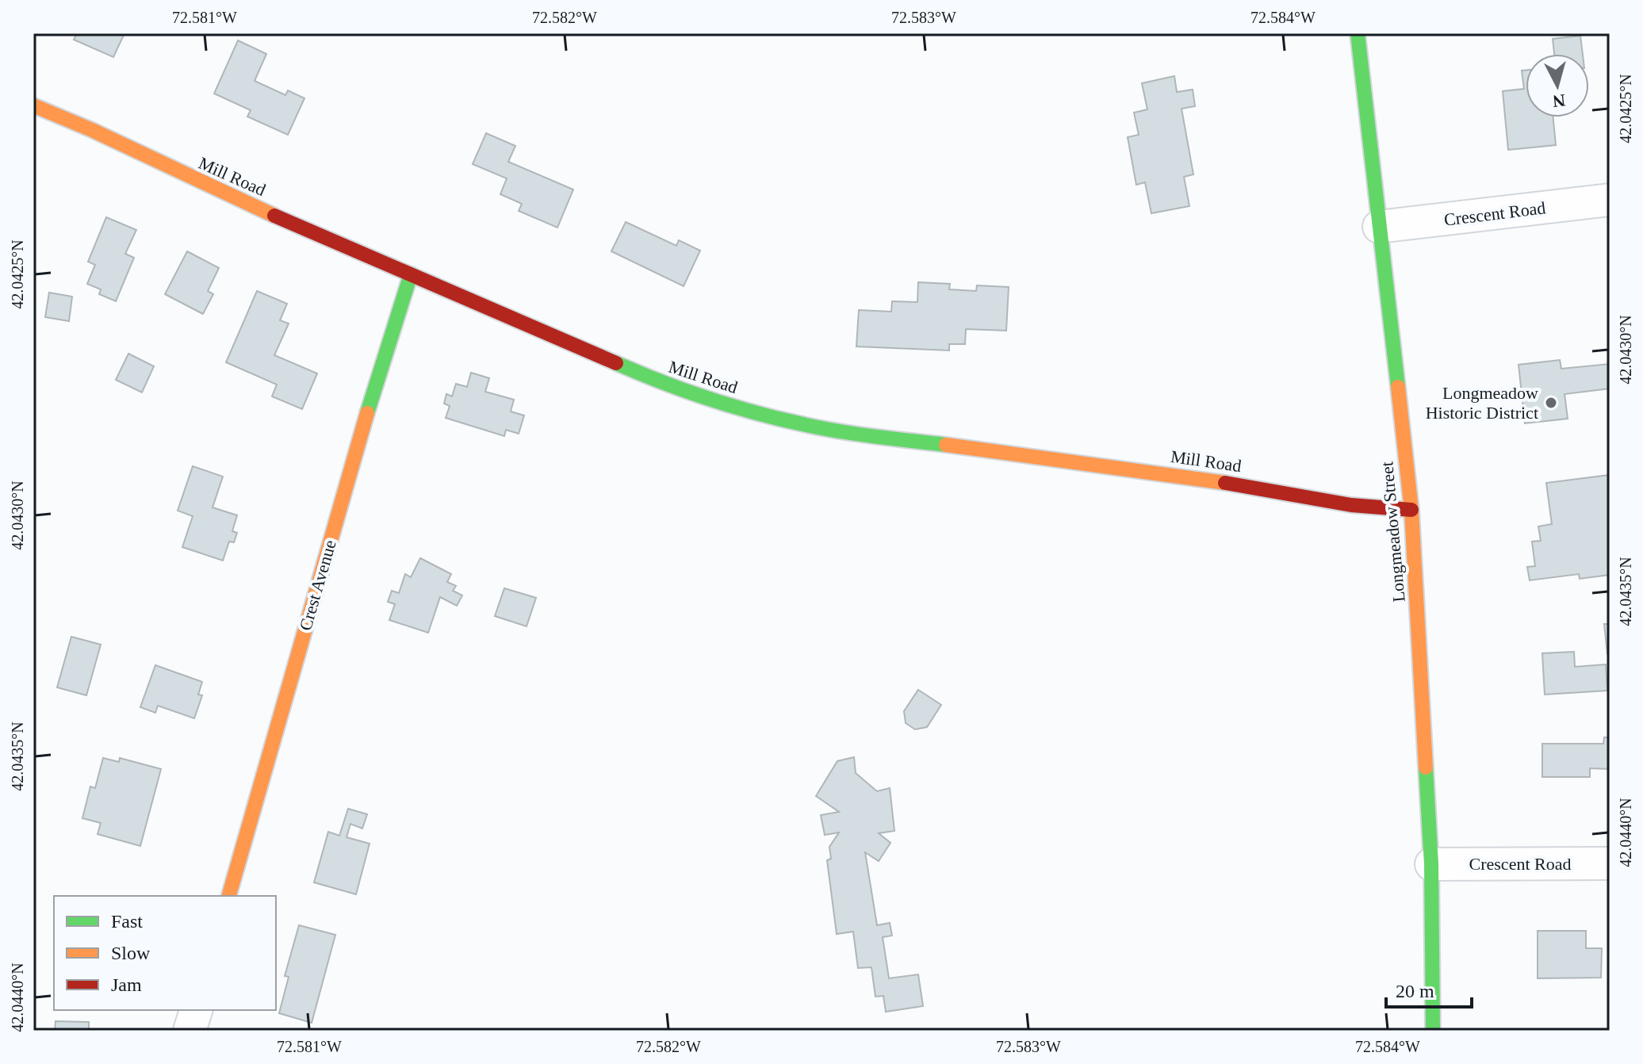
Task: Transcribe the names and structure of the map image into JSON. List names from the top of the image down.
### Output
{
  "streets": {
    "street": [
      "Mill Road",
      "Crescent Road",
      "Longmeadow Street",
      "Crest Avenue"
    ]
  },
  "crossings": [
    ["Mill Road", "Longmeadow Street"],
    ["Mill Road", "Crest Avenue"],
    ["Crescent Road", "Longmeadow Street"]
  ],
  "places": ["Longmeadow Historic District"],
  "legend": ["Fast", "Slow", "Jam"],
  "scale_bar": "20 m",
  "north": "bottom",
  "coordinates": [
    "72.581°W",
    "72.582°W",
    "72.583°W",
    "72.584°W",
    "42.0425°N",
    "42.0430°N",
    "42.0435°N",
    "42.0440°N"
  ]
}
